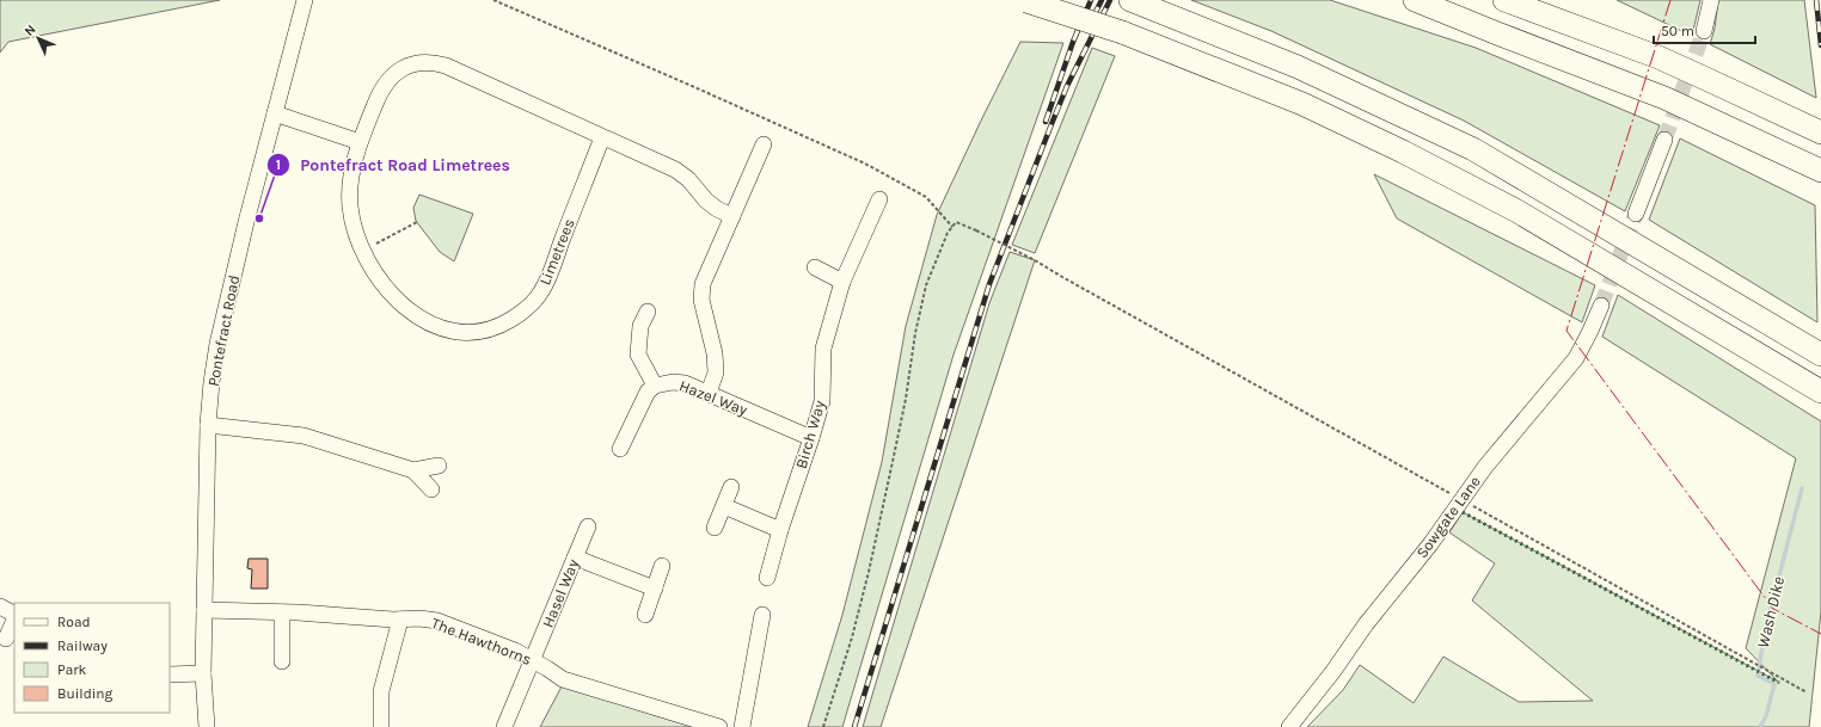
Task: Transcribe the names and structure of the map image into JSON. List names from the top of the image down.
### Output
{
  "streets": {
    "street": [
      "Limetrees",
      "Pontefract Road",
      "Hazel Way",
      "Birch Way",
      "Sowgate Lane",
      "Hasel Way",
      "The Hawthorns"
    ]
  },
  "crossings": [
    ["Pontefract Road", "The Hawthorns"],
    ["Hazel Way", "Birch Way"],
    ["Hasel Way", "The Hawthorns"]
  ],
  "water": ["Wash Dike"],
  "places": ["Pontefract Road Limetrees"],
  "legend": [
    "Road",
    "Railway",
    "Park",
    "Building"
  ],
  "scale_bar": "50 m",
  "north": "top left"
}
